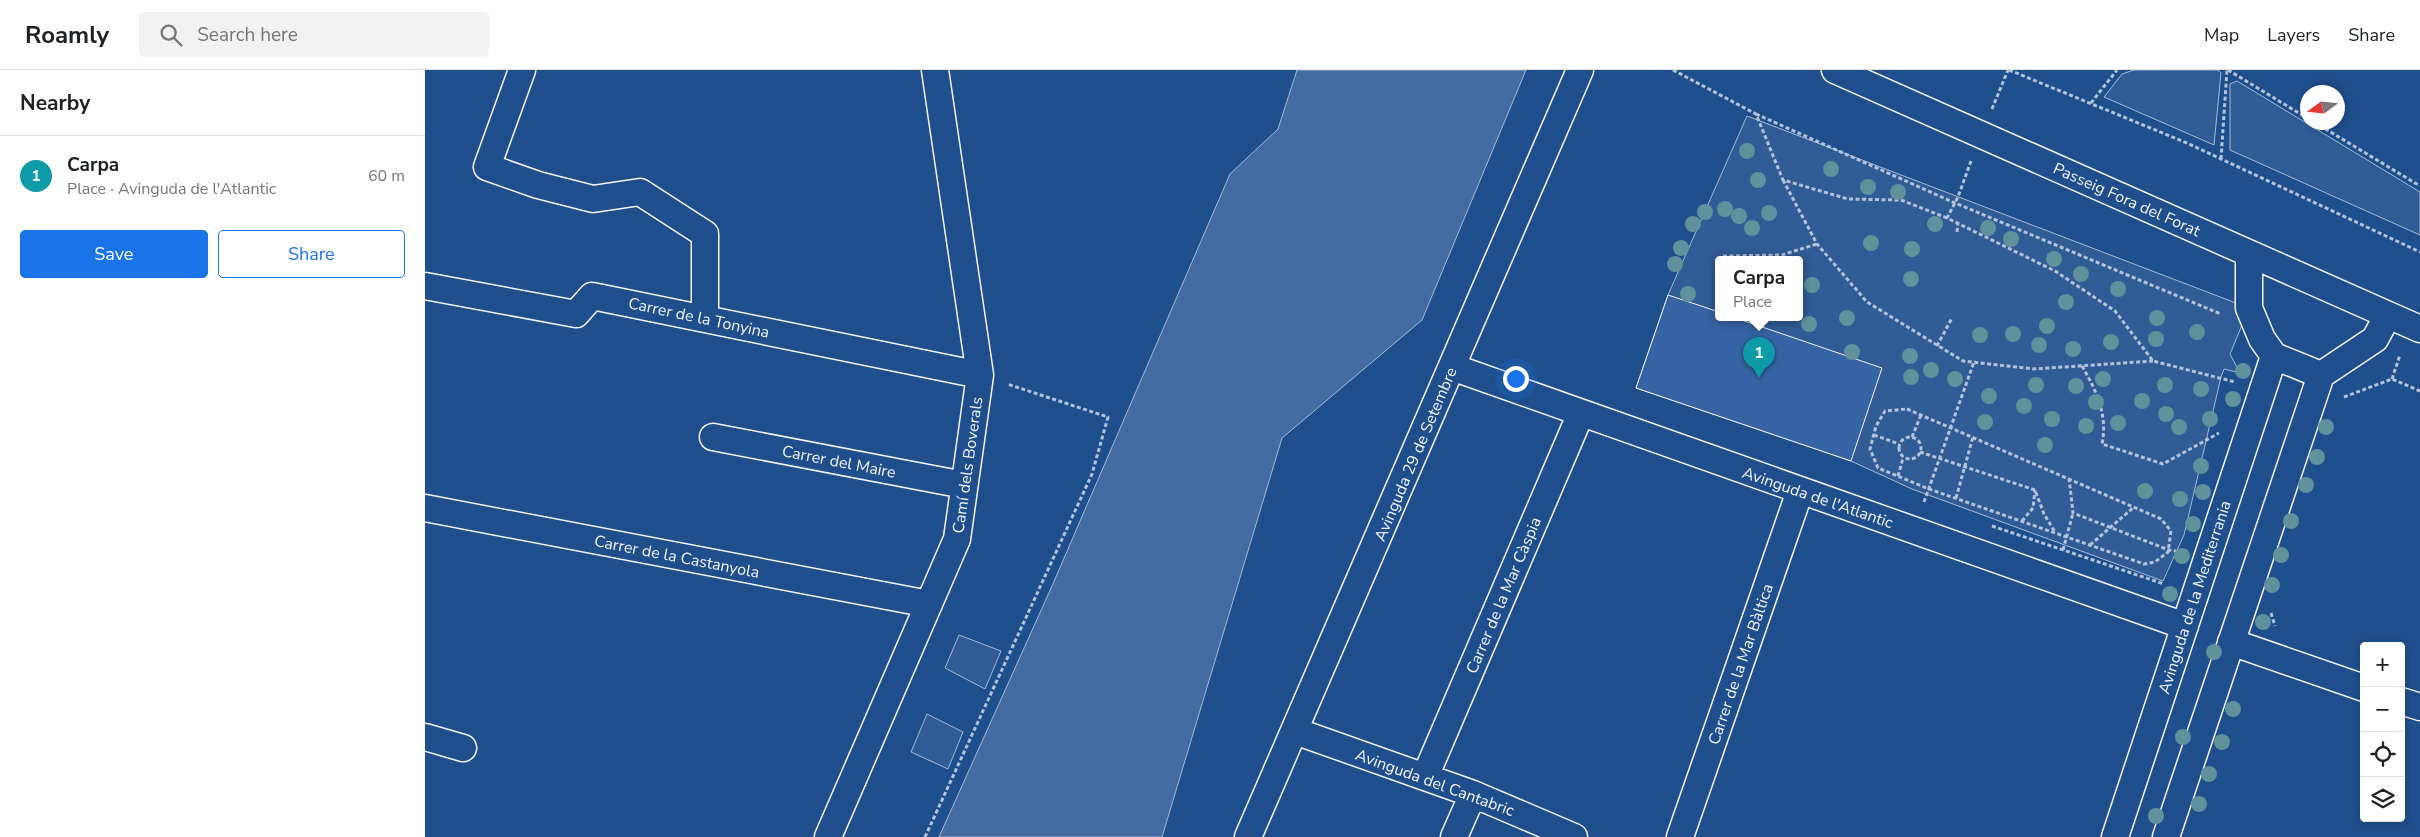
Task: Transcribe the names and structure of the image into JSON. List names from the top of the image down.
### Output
{
  "streets": {
    "street": [
      "Passeig Fora del Forat",
      "Carrer de la Tonyina",
      "Avinguda 29 de Setembre",
      "Carrer del Maire",
      "Camí dels Boverals",
      "Avinguda de l'Atlantic",
      "Carrer de la Castanyola",
      "Carrer de la Mar Càspia",
      "Avinguda de la Mediterrania",
      "Carrer de la Mar Bàltica",
      "Avinguda del Cantabric"
    ]
  },
  "crossings": [
    ["Carrer de la Tonyina", "Camí dels Boverals"],
    ["Avinguda 29 de Setembre", "Avinguda de l'Atlantic"],
    ["Avinguda 29 de Setembre", "Avinguda del Cantabric"],
    ["Carrer del Maire", "Camí dels Boverals"],
    ["Camí dels Boverals", "Carrer de la Castanyola"],
    ["Avinguda de l'Atlantic", "Carrer de la Mar Càspia"],
    ["Avinguda de l'Atlantic", "Avinguda de la Mediterrania"],
    ["Avinguda de l'Atlantic", "Carrer de la Mar Bàltica"],
    ["Carrer de la Mar Càspia", "Avinguda del Cantabric"]
  ],
  "north": "left",
  "page": {
    "header": "Roamly",
    "search": "Search here",
    "nav": ["Map", "Layers", "Share"],
    "heading": "Nearby",
    "list": [
      {
        "mark": "1",
        "name": "Carpa",
        "note": "Place · Avinguda de l'Atlantic",
        "value": "60 m"
      }
    ],
    "buttons": ["Save", "Share"],
    "popup": ["Carpa", "Place"],
    "pins": "1",
    "map_buttons": ["+", "−"]
  }
}
